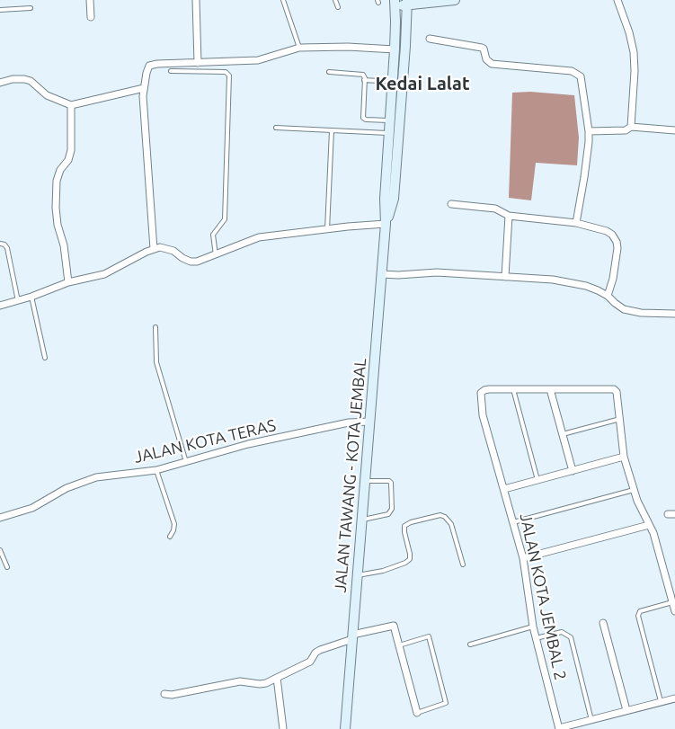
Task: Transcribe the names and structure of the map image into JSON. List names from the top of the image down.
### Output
{
  "streets": {
    "main road": ["JALAN TAWANG - KOTA JEMBAL"],
    "street": ["JALAN KOTA TERAS", "JALAN KOTA JEMBAL 2"]
  },
  "crossings": [
    ["JALAN KOTA TERAS", "JALAN TAWANG - KOTA JEMBAL"]
  ],
  "districts": ["Kedai Lalat"]
}
